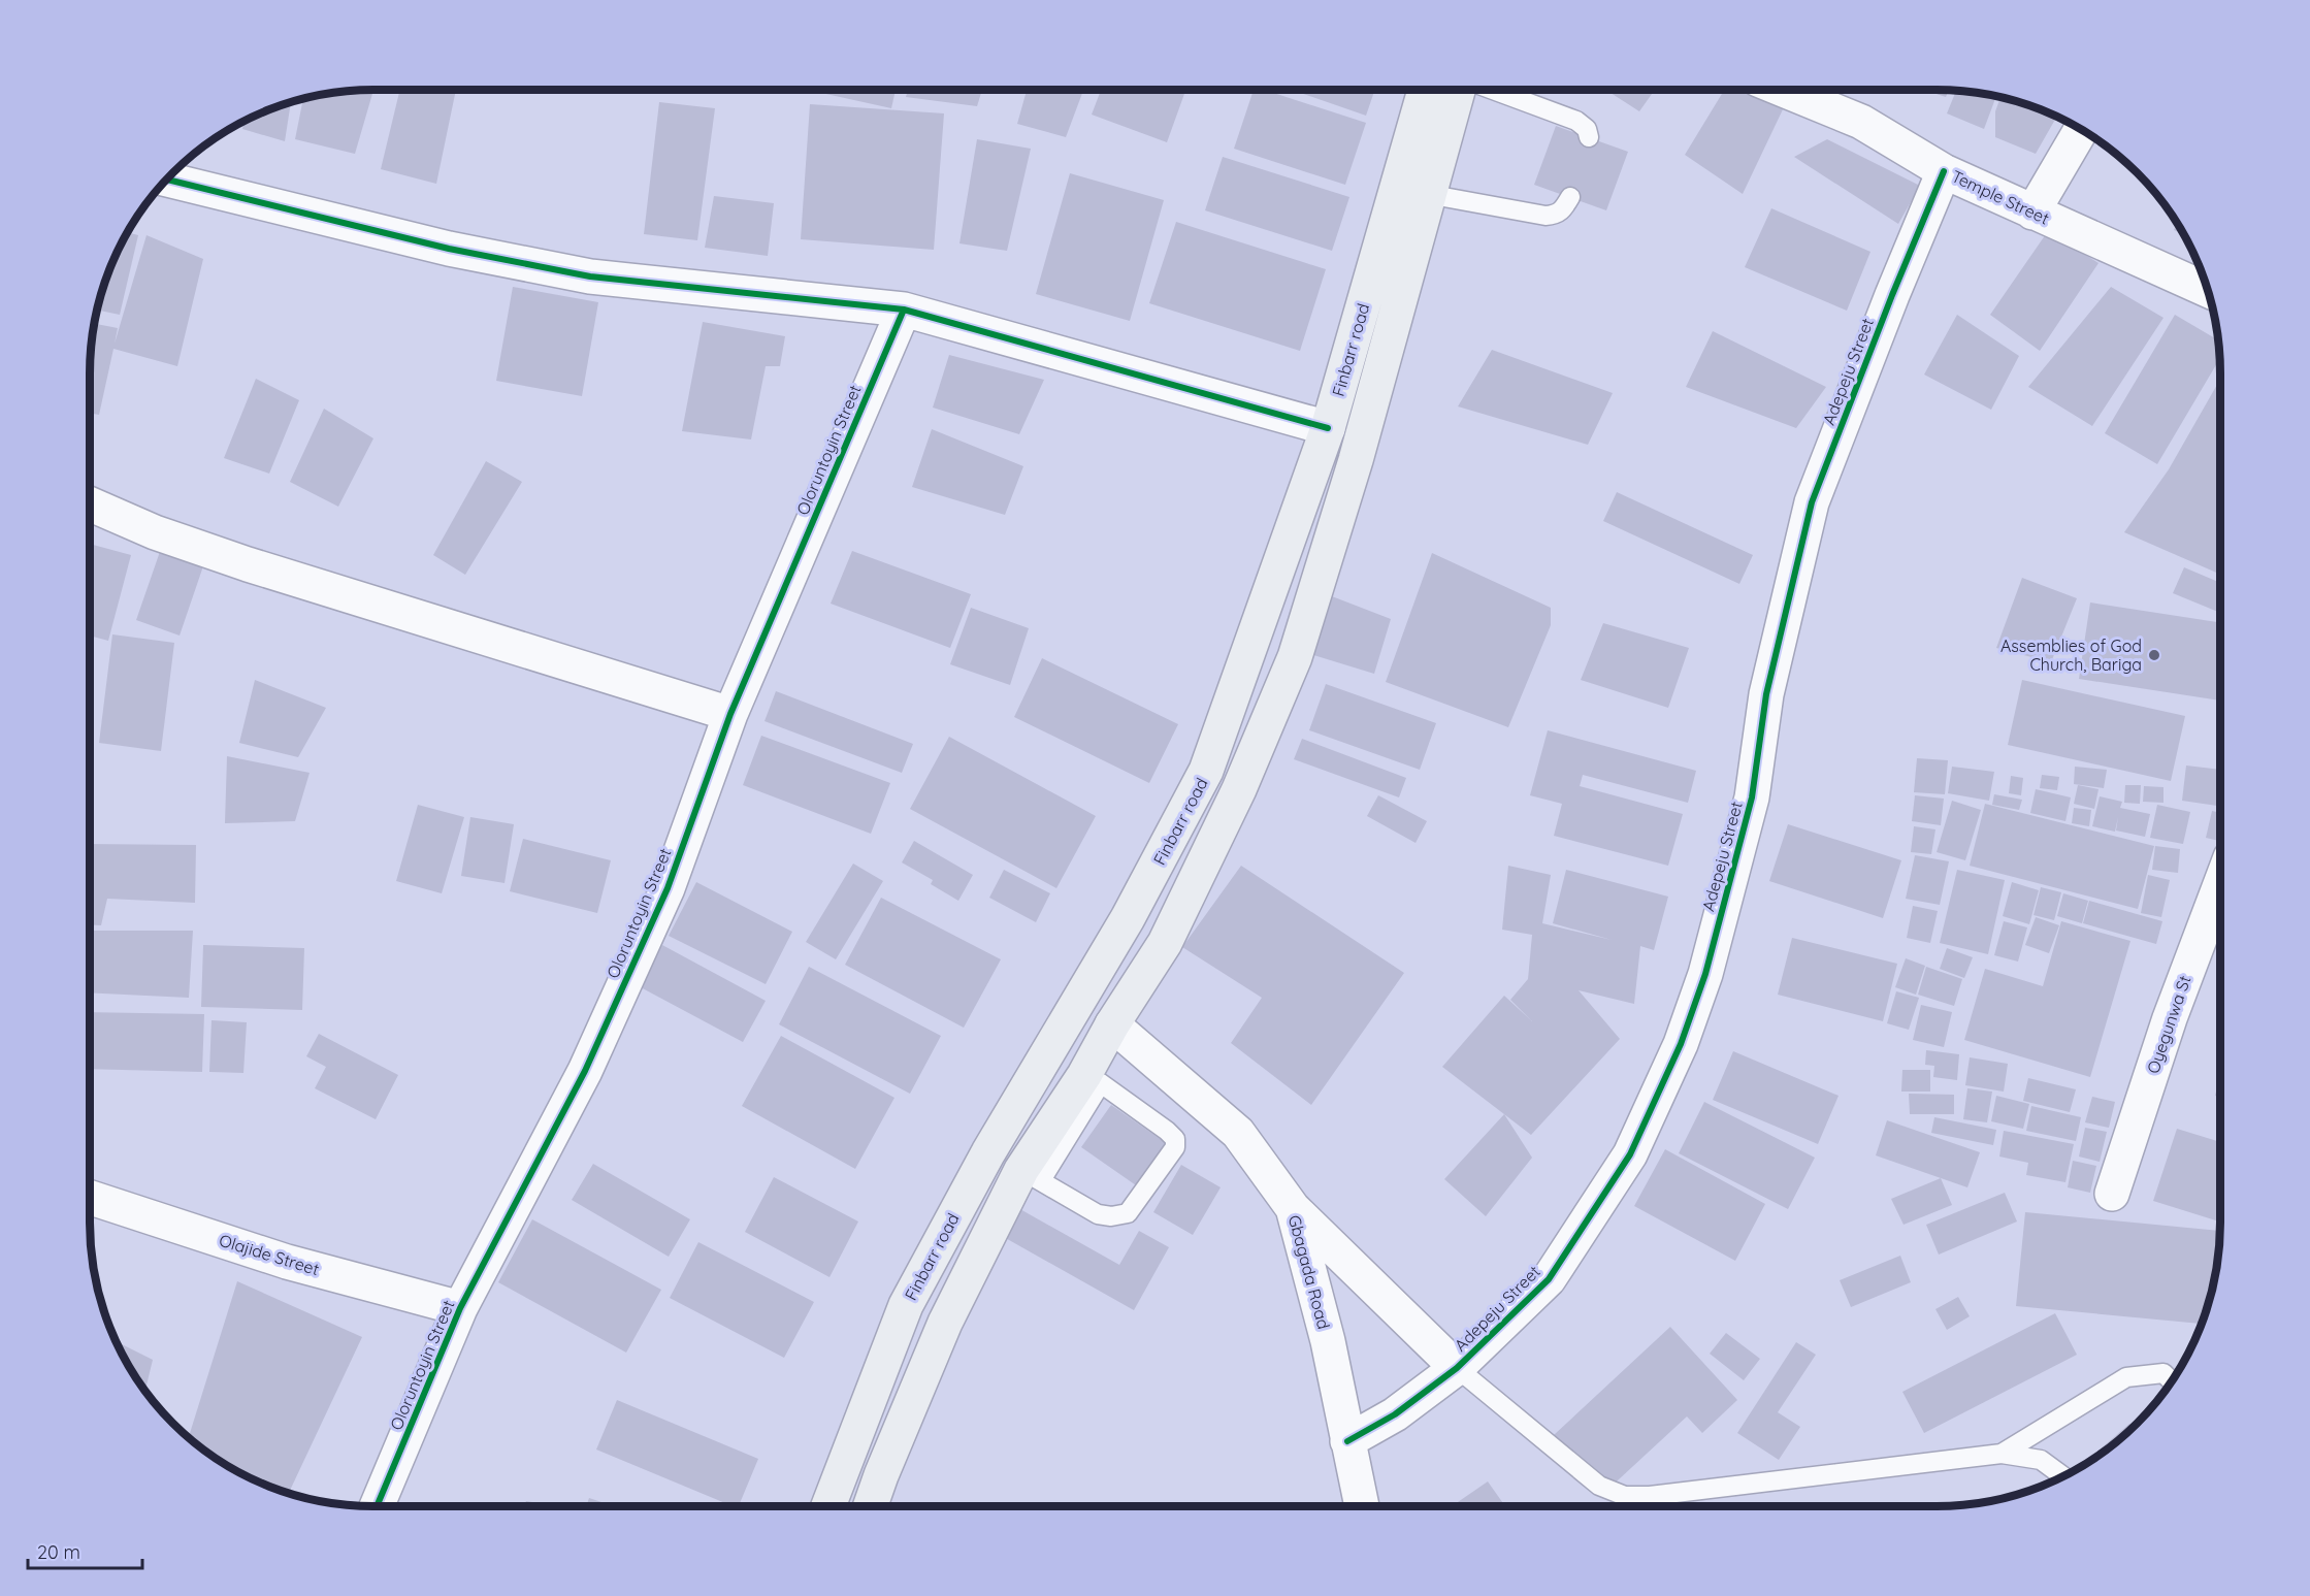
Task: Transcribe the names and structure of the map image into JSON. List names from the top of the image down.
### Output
{
  "streets": {
    "main road": ["Finbarr road"],
    "street": [
      "Temple Street",
      "Adepeju Street",
      "Oloruntoyin Street",
      "Oyegunwa St",
      "Olajide Street",
      "Gbagada Road"
    ]
  },
  "crossings": [
    ["Temple Street", "Adepeju Street"],
    ["Finbarr road", "Gbagada Road"],
    ["Adepeju Street", "Gbagada Road"],
    ["Oloruntoyin Street", "Olajide Street"]
  ],
  "places": ["Assemblies of God Church, Bariga"],
  "scale_bar": "20 m"
}
